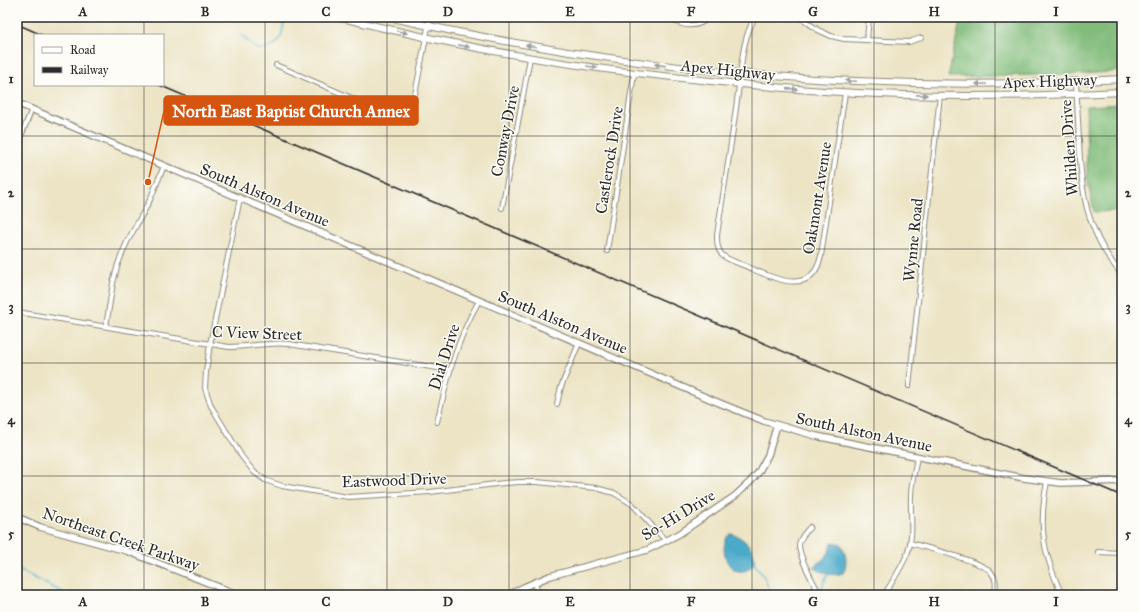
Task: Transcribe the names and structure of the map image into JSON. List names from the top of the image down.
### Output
{
  "streets": {
    "main road": ["Apex Highway"],
    "street": [
      "Conway Drive",
      "Whilden Drive",
      "Castlerock Drive",
      "South Alston Avenue",
      "Oakmont Avenue",
      "Wynne Road",
      "C View Street",
      "Dial Drive",
      "Eastwood Drive",
      "So-Hi Drive",
      "Northeast Creek Parkway"
    ]
  },
  "crossings": [
    ["Apex Highway", "Conway Drive"],
    ["Apex Highway", "Whilden Drive"],
    ["Apex Highway", "Castlerock Drive"],
    ["Apex Highway", "Oakmont Avenue"],
    ["Apex Highway", "Wynne Road"],
    ["South Alston Avenue", "Dial Drive"],
    ["South Alston Avenue", "Eastwood Drive"],
    ["South Alston Avenue", "So-Hi Drive"],
    ["C View Street", "Dial Drive"],
    ["C View Street", "Eastwood Drive"],
    ["Eastwood Drive", "So-Hi Drive"]
  ],
  "places": ["North East Baptist Church Annex"],
  "legend": ["Road", "Railway"],
  "grid": {
    "columns": [
      "A",
      "B",
      "C",
      "D",
      "E",
      "F",
      "G",
      "H",
      "I"
    ],
    "rows": [
      "1",
      "2",
      "3",
      "4",
      "5"
    ]
  }
}
